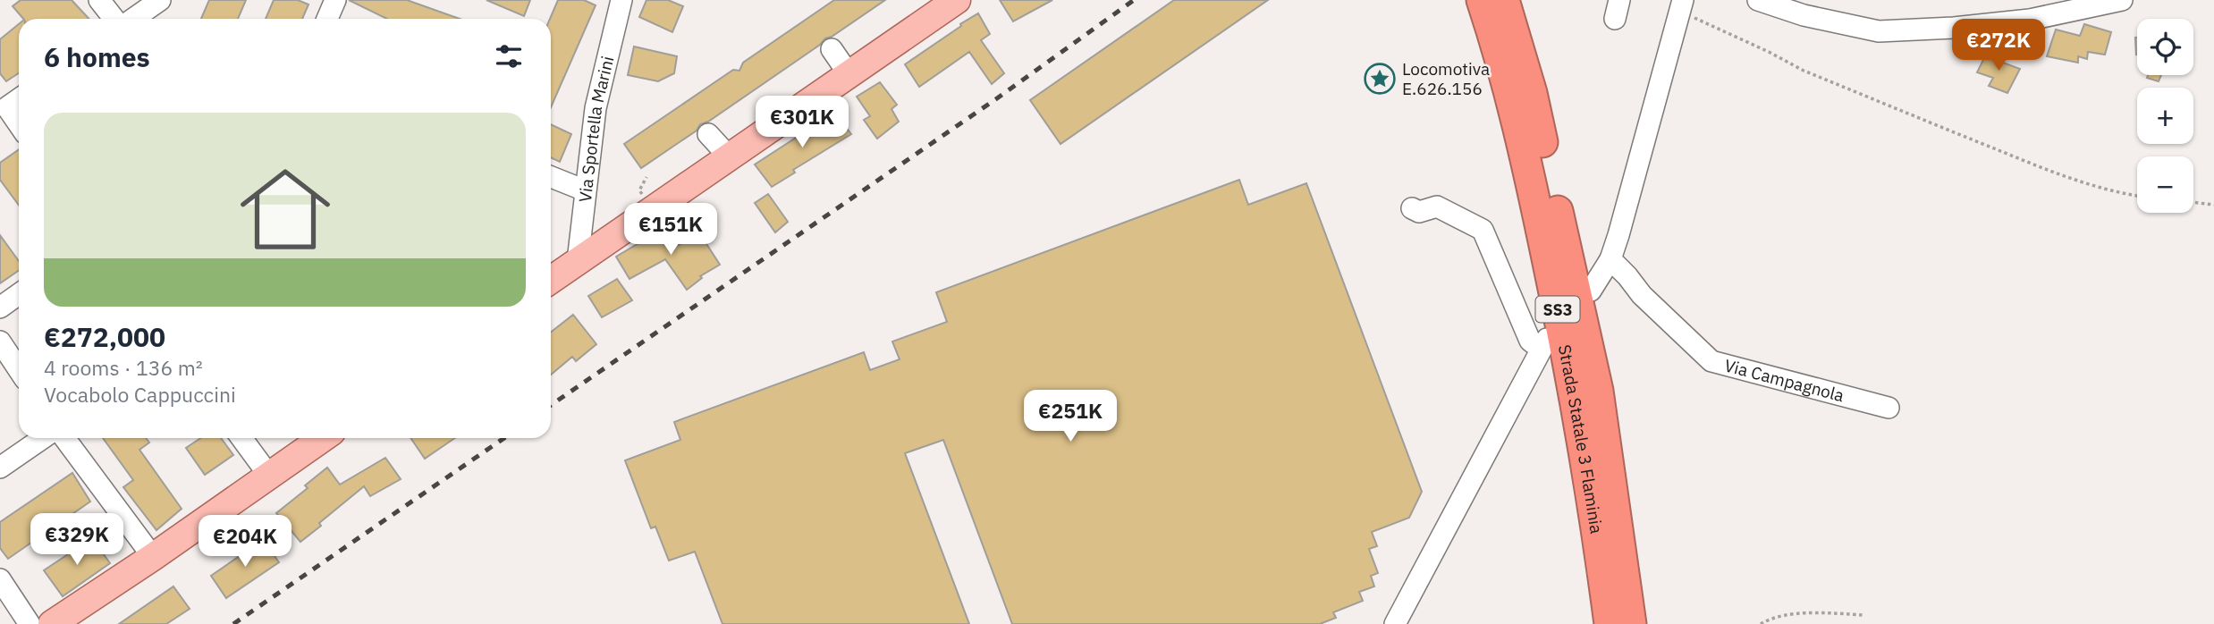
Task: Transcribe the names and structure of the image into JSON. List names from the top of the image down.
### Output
{
  "streets": {
    "highway": ["SS3", "Strada Statale 3 Flaminia"],
    "street": ["Via Sportella Marini", "Via Campagnola"]
  },
  "places": {
    "place": ["Locomotiva E.626.156"]
  },
  "page": {
    "map_buttons": ["+", "−"],
    "price": [
      "€272K",
      "€301K",
      "€151K",
      "€251K",
      "€329K",
      "€204K"
    ],
    "heading": "6 homes",
    "list": [
      {
        "name": "€272,000",
        "note": "4 rooms · 136 m² · Vocabolo Cappuccini"
      }
    ]
  }
}
